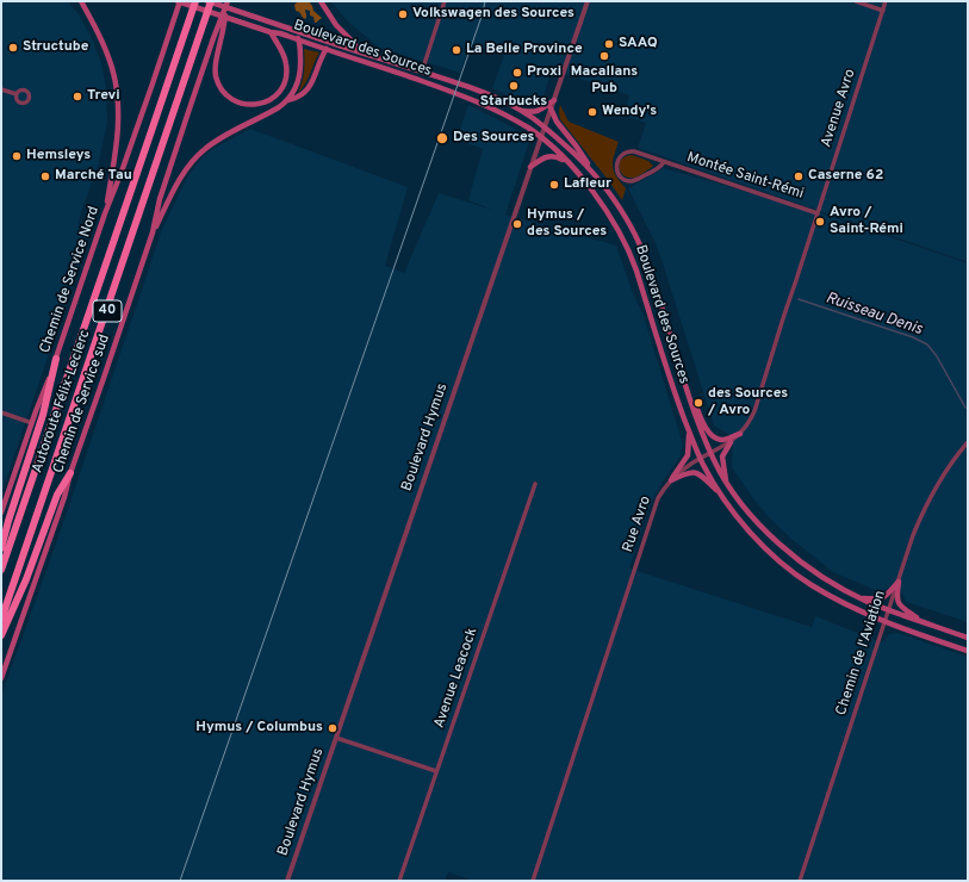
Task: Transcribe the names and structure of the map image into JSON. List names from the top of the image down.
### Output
{
  "streets": {
    "highway": ["40", "Autoroute Félix-Leclerc"],
    "main road": ["Boulevard des Sources", "Chemin de Service Nord", "Chemin de Service sud"],
    "street": [
      "Avenue Avro",
      "Montée Saint-Rémi",
      "Boulevard Hymus",
      "Rue Avro",
      "Chemin de l'Aviation",
      "Avenue Leacock"
    ]
  },
  "crossings": [
    ["Boulevard des Sources", "Chemin de Service Nord"],
    ["Boulevard des Sources", "Boulevard Hymus"],
    ["Boulevard des Sources", "Rue Avro"],
    ["Boulevard des Sources", "Chemin de l'Aviation"],
    ["Avenue Avro", "Montée Saint-Rémi"],
    ["Avenue Avro", "Rue Avro"],
    ["Montée Saint-Rémi", "Rue Avro"]
  ],
  "water": ["Ruisseau Denis"],
  "places": [
    "Volkswagen des Sources",
    "SAAQ",
    "Structube",
    "La Belle Province",
    "Macallans Pub",
    "Proxi",
    "Starbucks",
    "Trevi",
    "Wendy's",
    "Des Sources",
    "Hemsleys",
    "Marché Tau",
    "Caserne 62",
    "Lafleur",
    "Avro / Saint-Rémi",
    "Hymus / des Sources",
    "des Sources / Avro",
    "Hymus / Columbus"
  ]
}
